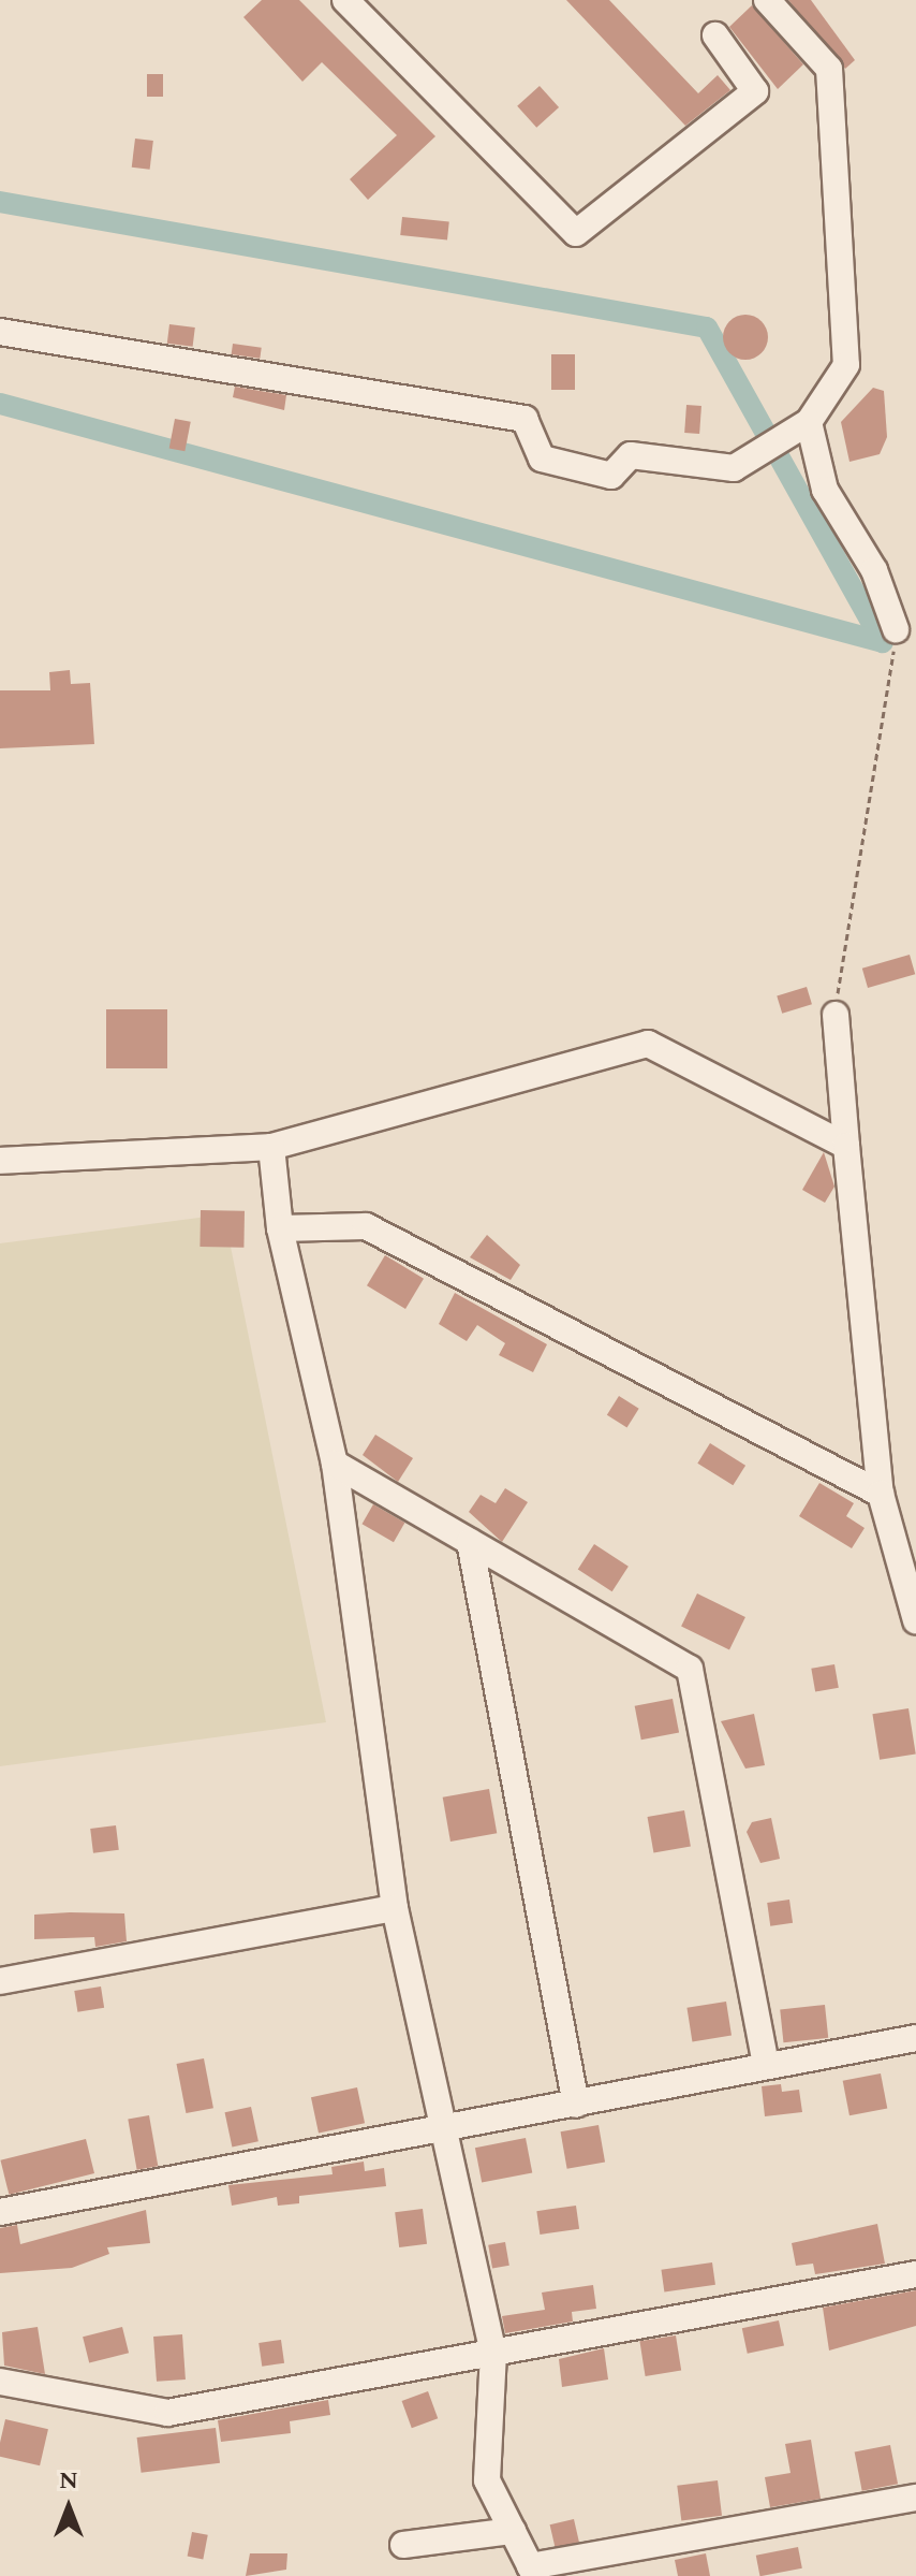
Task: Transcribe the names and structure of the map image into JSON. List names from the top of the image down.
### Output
{
  "north": "top"
}
